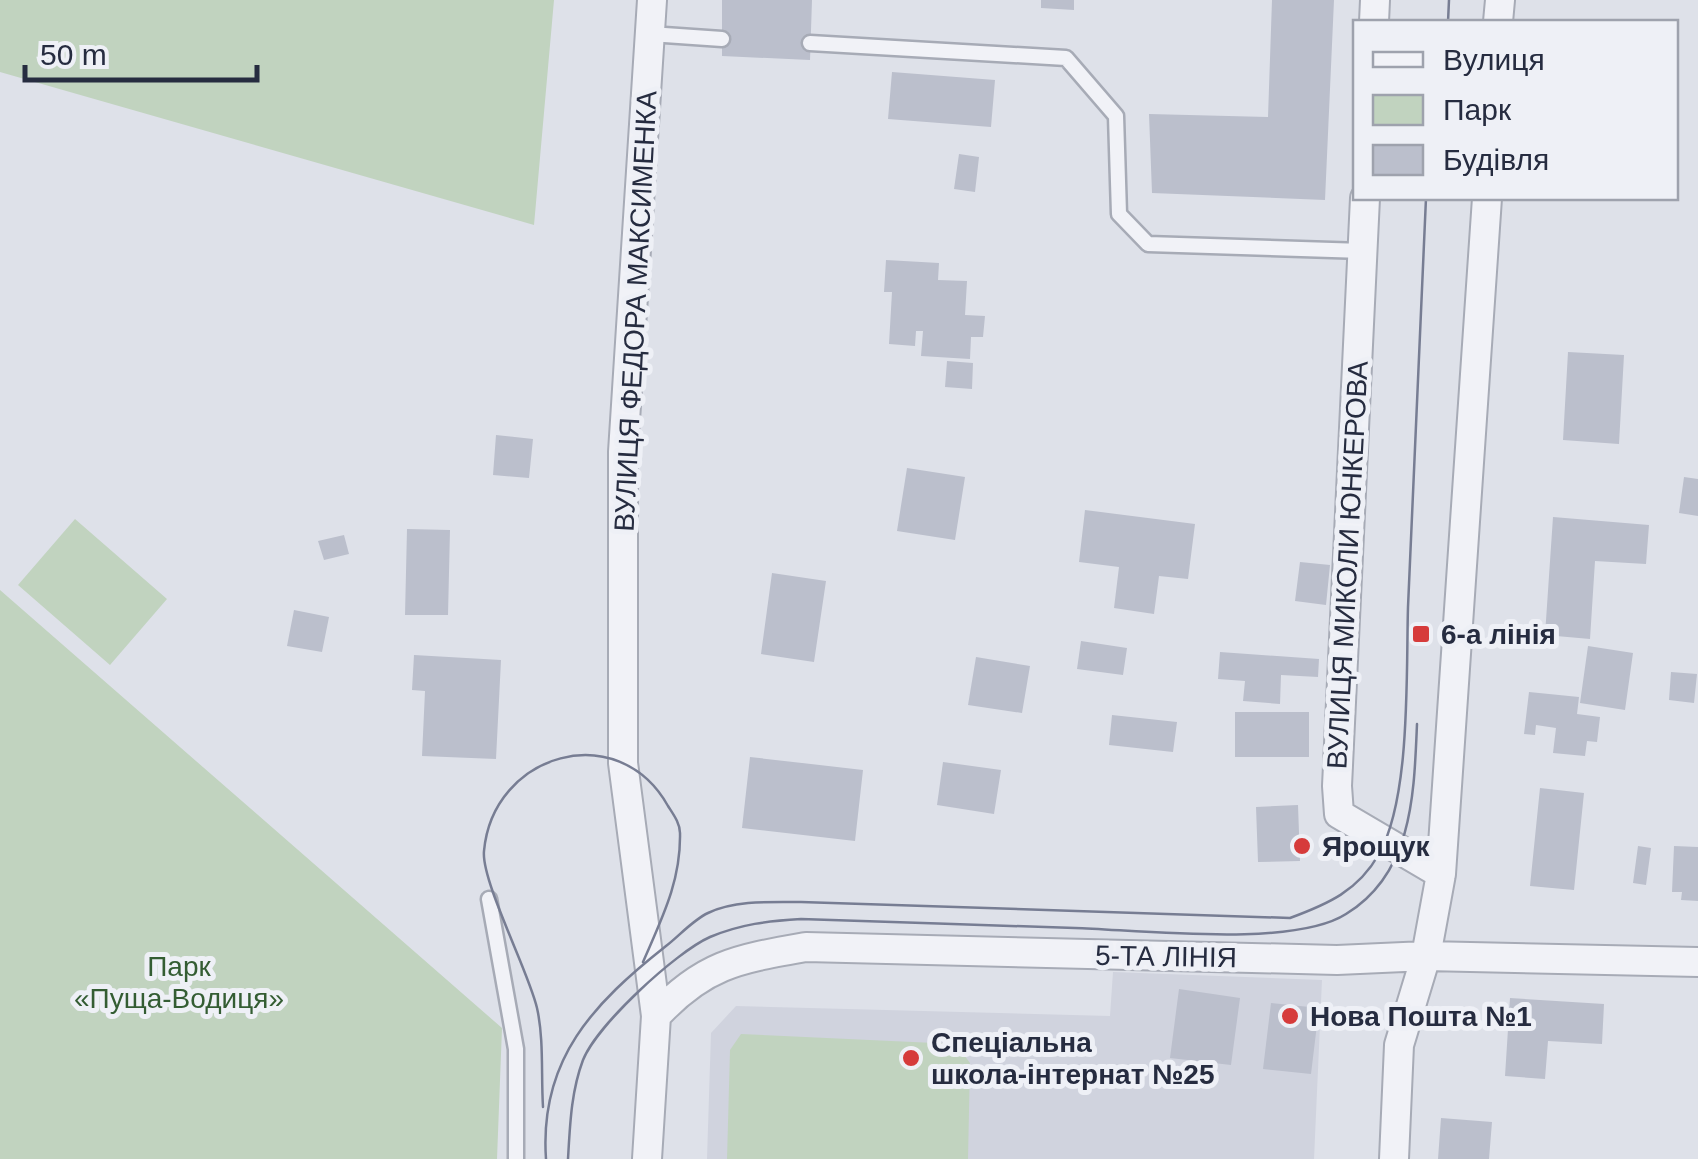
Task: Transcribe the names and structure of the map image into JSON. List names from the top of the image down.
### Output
{
  "streets": {
    "street": ["ВУЛИЦЯ ФЕДОРА МАКСИМЕНКА", "ВУЛИЦЯ МИКОЛИ ЮНКЕРОВА", "5-ТА ЛІНІЯ"]
  },
  "crossings": [
    ["ВУЛИЦЯ ФЕДОРА МАКСИМЕНКА", "5-ТА ЛІНІЯ"]
  ],
  "parks": ["Парк «Пуща-Водиця»"],
  "places": {
    "transit": ["6-а лінія"],
    "other": ["Ярощук", "Нова Пошта №1", "Спеціальна школа-інтернат №25"]
  },
  "legend": ["Вулиця", "Парк", "Будівля"],
  "scale_bar": "50 m"
}
